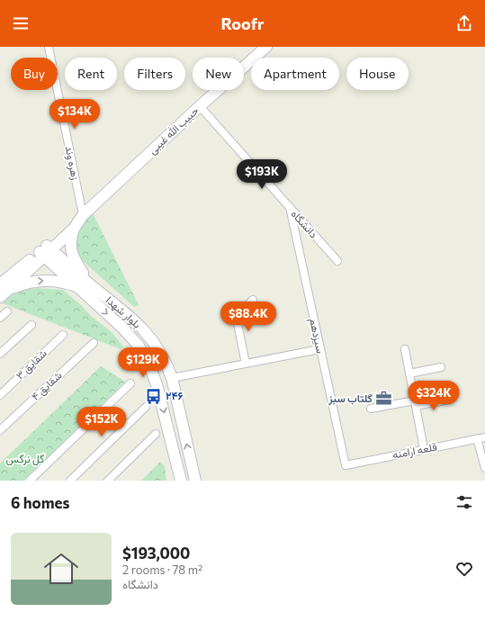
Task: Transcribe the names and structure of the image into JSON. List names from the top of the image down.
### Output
{
  "streets": {
    "street": [
      "حبیب الله غیبی",
      "زهره وند",
      "دانشگاه",
      "بلوار شهدا",
      "سیزدهم",
      "شقایق ۳",
      "شقایق ۴",
      "قلعه ارامنه"
    ]
  },
  "crossings": [
    ["حبیب الله غیبی", "زهره وند"],
    ["حبیب الله غیبی", "دانشگاه"],
    ["حبیب الله غیبی", "بلوار شهدا"],
    ["دانشگاه", "سیزدهم"],
    ["سیزدهم", "قلعه ارامنه"]
  ],
  "parks": ["گل نرگس"],
  "places": {
    "bus stop": ["۲۴۶"],
    "office": ["گلتاب سبز"]
  },
  "page": {
    "header": "Roofr",
    "chip": [
      "Buy",
      "Rent",
      "Filters",
      "New",
      "Apartment",
      "House"
    ],
    "price": [
      "$134K",
      "$193K",
      "$88.4K",
      "$129K",
      "$324K",
      "$152K"
    ],
    "heading": "6 homes",
    "list": [
      {
        "name": "$193,000",
        "note": "2 rooms · 78 m² · دانشگاه"
      }
    ]
  }
}
